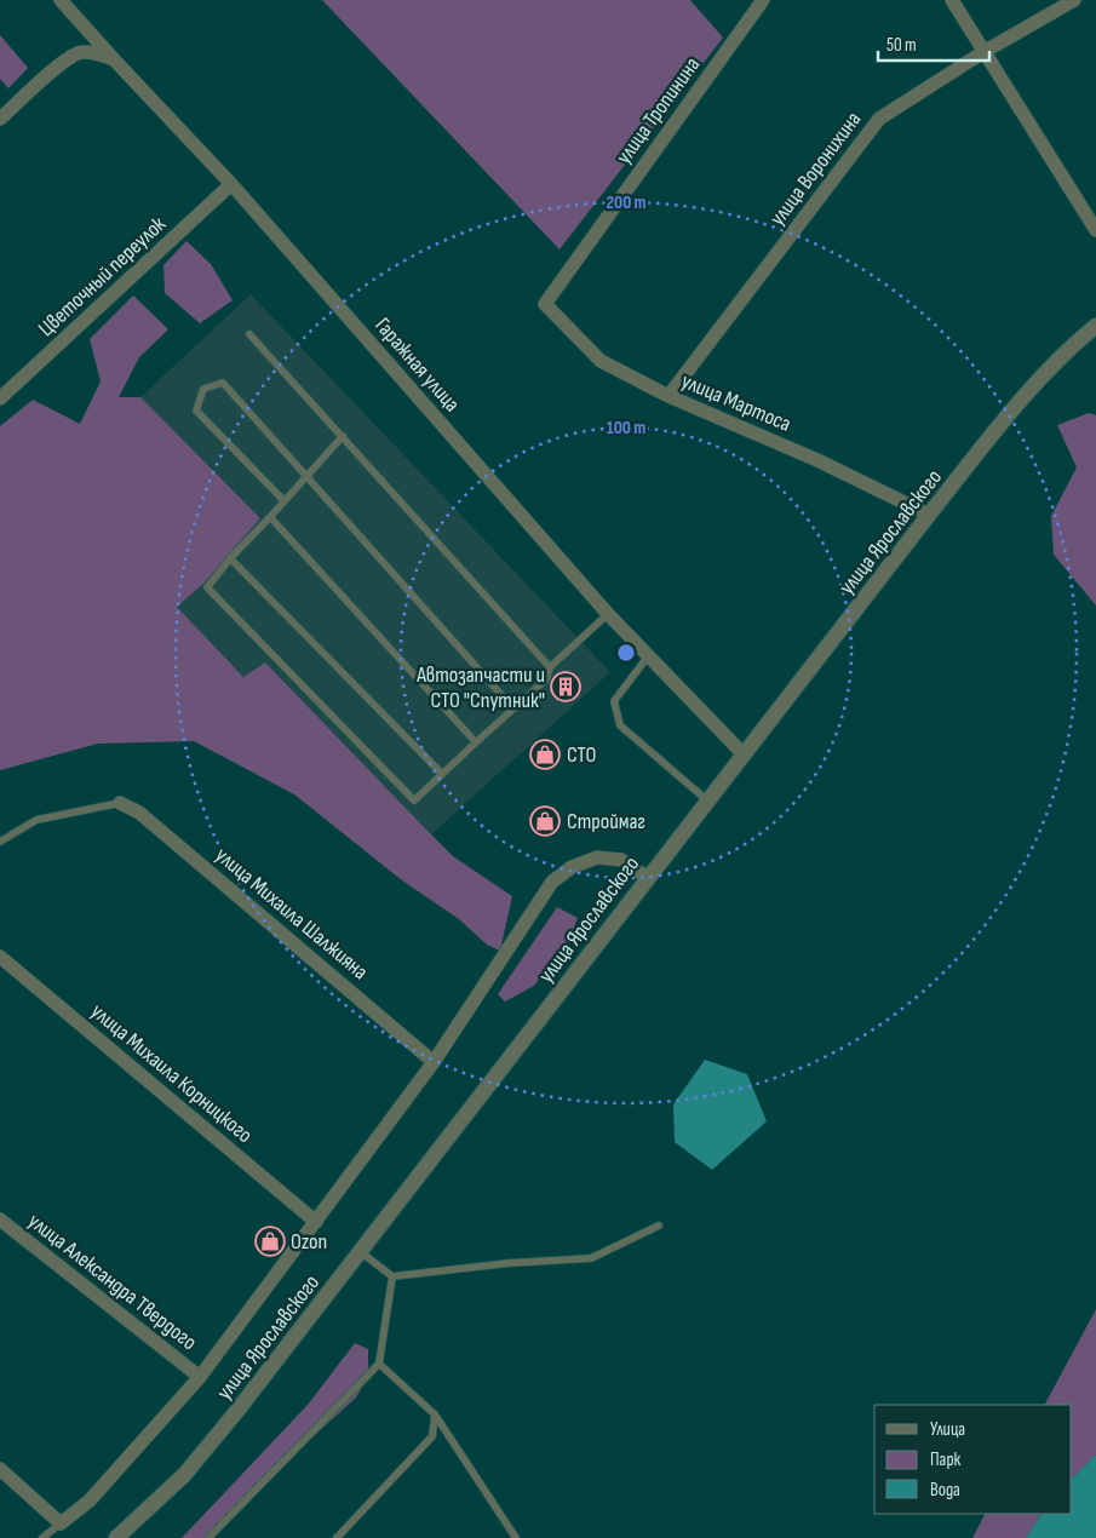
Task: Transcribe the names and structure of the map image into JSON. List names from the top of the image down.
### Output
{
  "streets": {
    "street": [
      "улица Тропинина",
      "улица Воронихина",
      "Цветочный переулок",
      "Гаражная улица",
      "улица Мартоса",
      "улица Ярославского",
      "улица Михаила Шалжияна",
      "улица Михаила Корницкого",
      "улица Александра Твердого"
    ]
  },
  "crossings": [
    ["улица Тропинина", "улица Мартоса"],
    ["улица Воронихина", "улица Мартоса"],
    ["Цветочный переулок", "Гаражная улица"],
    ["Гаражная улица", "улица Ярославского"],
    ["улица Мартоса", "улица Ярославского"]
  ],
  "places": {
    "building": ["Автозапчасти и СТО \"Спутник\""],
    "shop": ["СТО", "Строймаг", "Ozon"]
  },
  "legend": ["Улица", "Парк", "Вода"],
  "scale_bar": "50 m",
  "rings": ["200 m", "100 m"]
}
